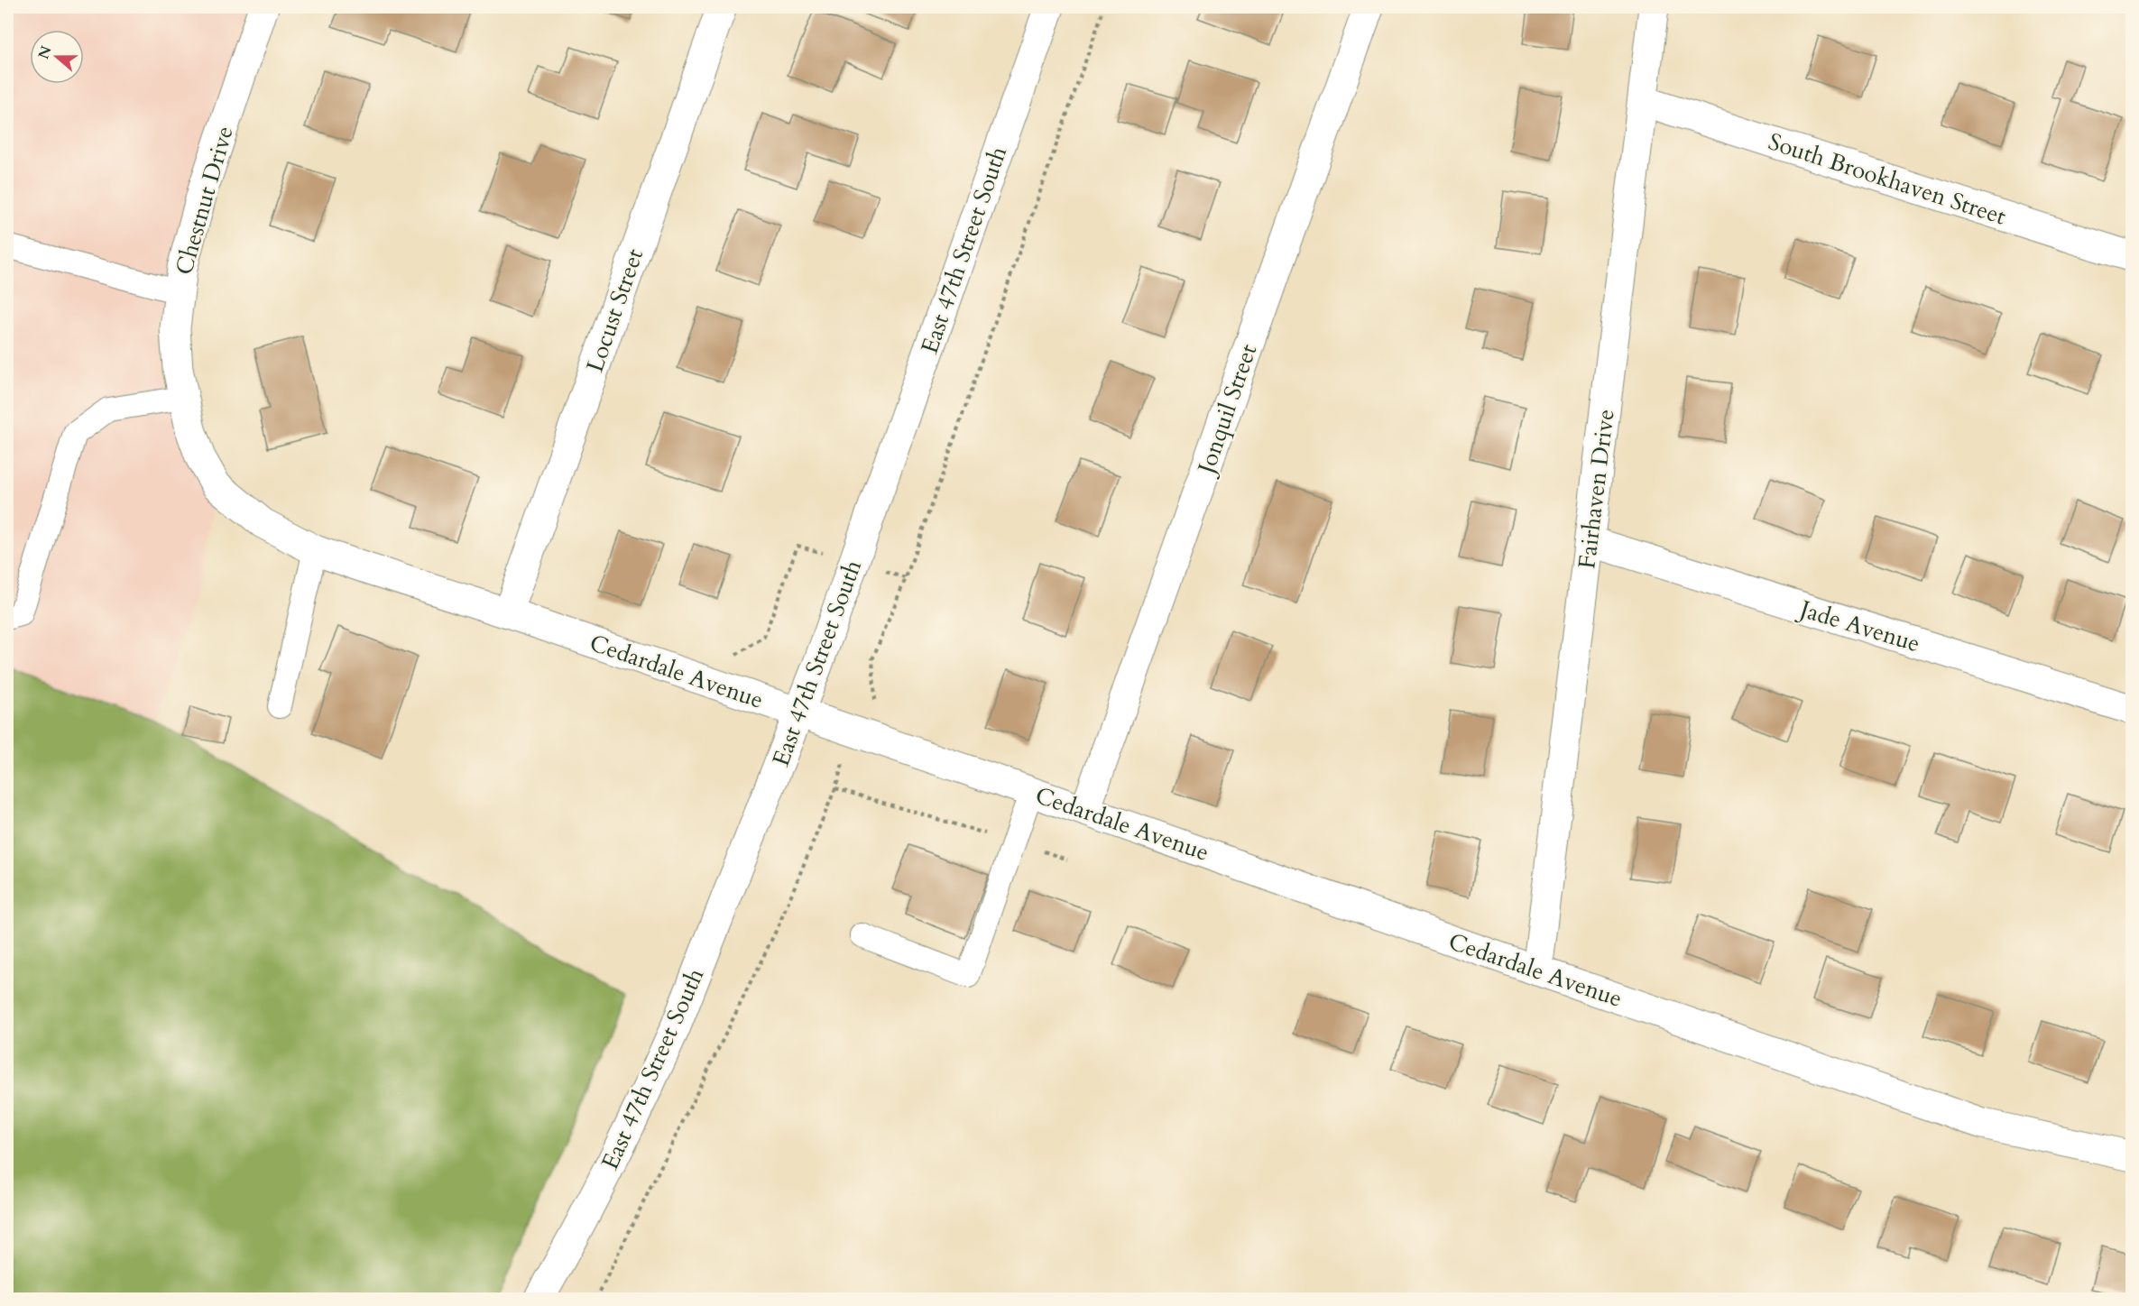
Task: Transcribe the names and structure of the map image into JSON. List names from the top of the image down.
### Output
{
  "streets": {
    "street": [
      "South Brookhaven Street",
      "Chestnut Drive",
      "East 47th Street South",
      "Locust Street",
      "Jonquil Street",
      "Fairhaven Drive",
      "Jade Avenue",
      "Cedardale Avenue"
    ]
  },
  "crossings": [
    ["South Brookhaven Street", "Fairhaven Drive"],
    ["Chestnut Drive", "Cedardale Avenue"],
    ["East 47th Street South", "Cedardale Avenue"],
    ["Locust Street", "Cedardale Avenue"],
    ["Jonquil Street", "Cedardale Avenue"],
    ["Fairhaven Drive", "Jade Avenue"],
    ["Fairhaven Drive", "Cedardale Avenue"]
  ],
  "north": "left"
}
